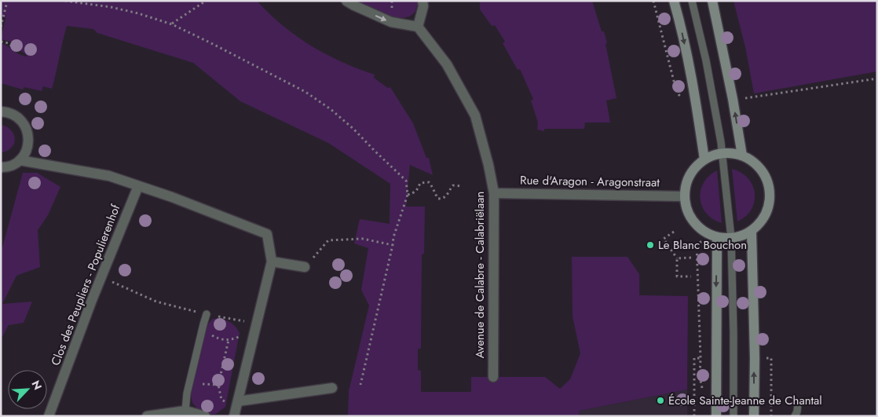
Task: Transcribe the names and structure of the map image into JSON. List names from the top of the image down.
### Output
{
  "streets": {
    "street": ["Rue d'Aragon - Aragonstraat", "Avenue de Calabre - Calabriëlaan", "Clos des Peupliers - Populierenhof"]
  },
  "crossings": [
    ["Rue d'Aragon - Aragonstraat", "Avenue de Calabre - Calabriëlaan"]
  ],
  "places": ["Le Blanc Bouchon", "École Sainte-Jeanne de Chantal"],
  "north": "top right"
}
